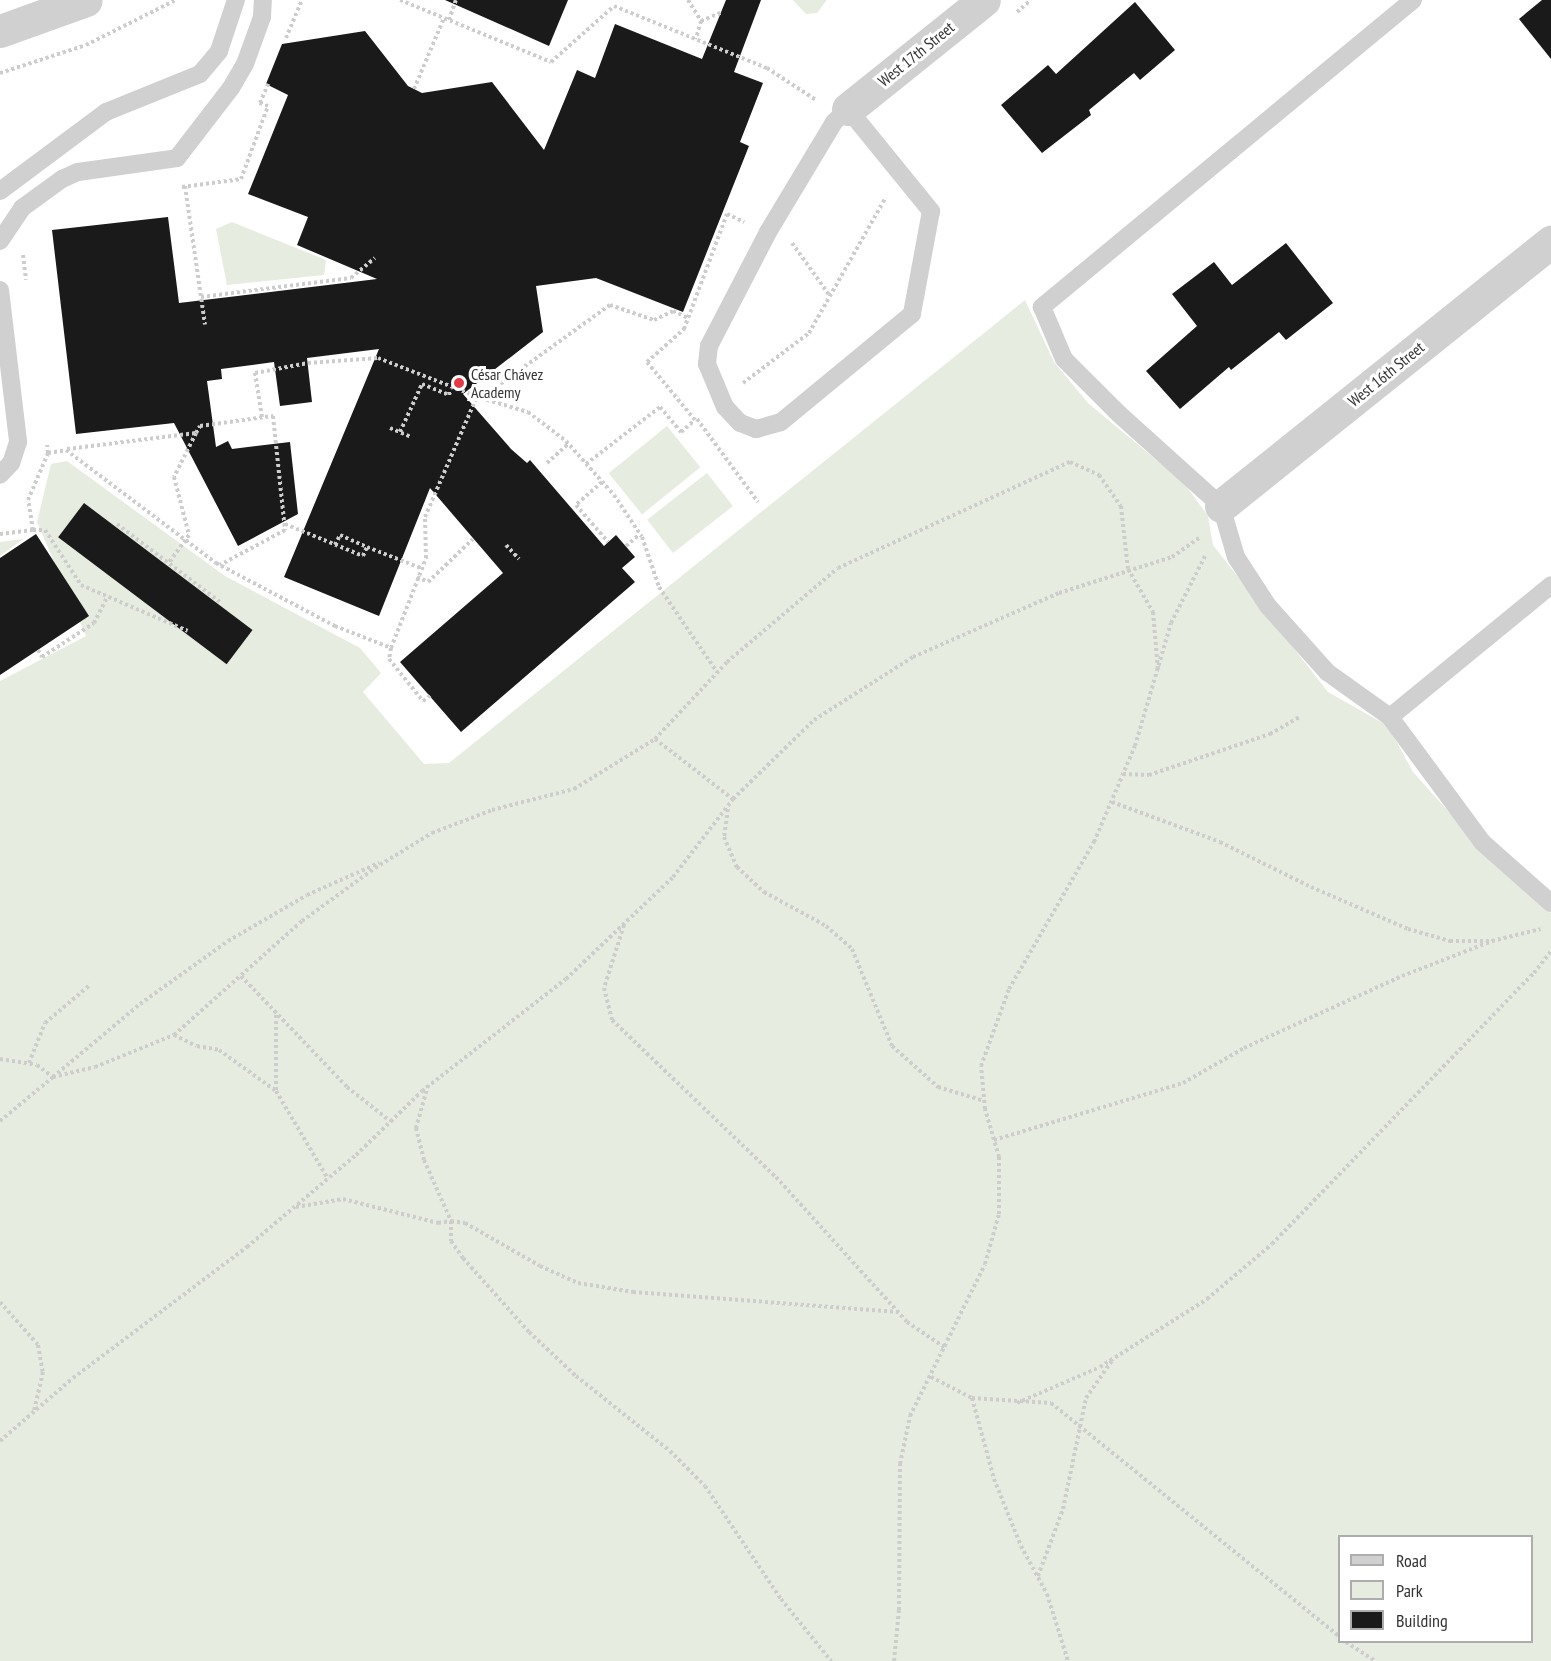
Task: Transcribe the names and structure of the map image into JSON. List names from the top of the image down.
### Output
{
  "streets": {
    "street": ["West 17th Street", "West 16th Street"]
  },
  "places": ["César Chávez Academy"],
  "legend": ["Road", "Park", "Building"]
}
